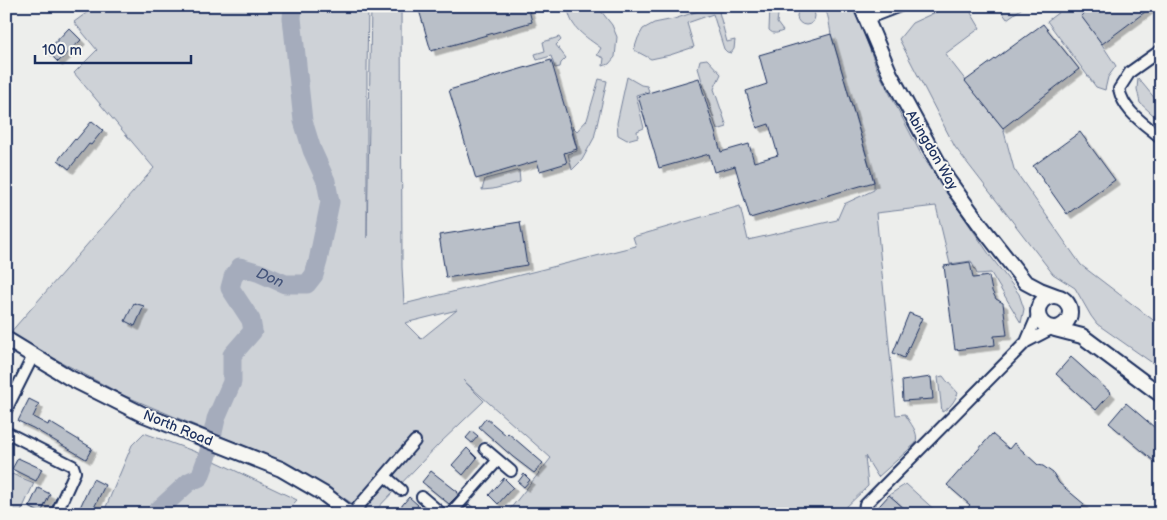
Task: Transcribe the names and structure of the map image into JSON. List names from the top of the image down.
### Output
{
  "streets": {
    "main road": ["Abingdon Way", "North Road"]
  },
  "water": ["Don"],
  "scale_bar": "100 m"
}
